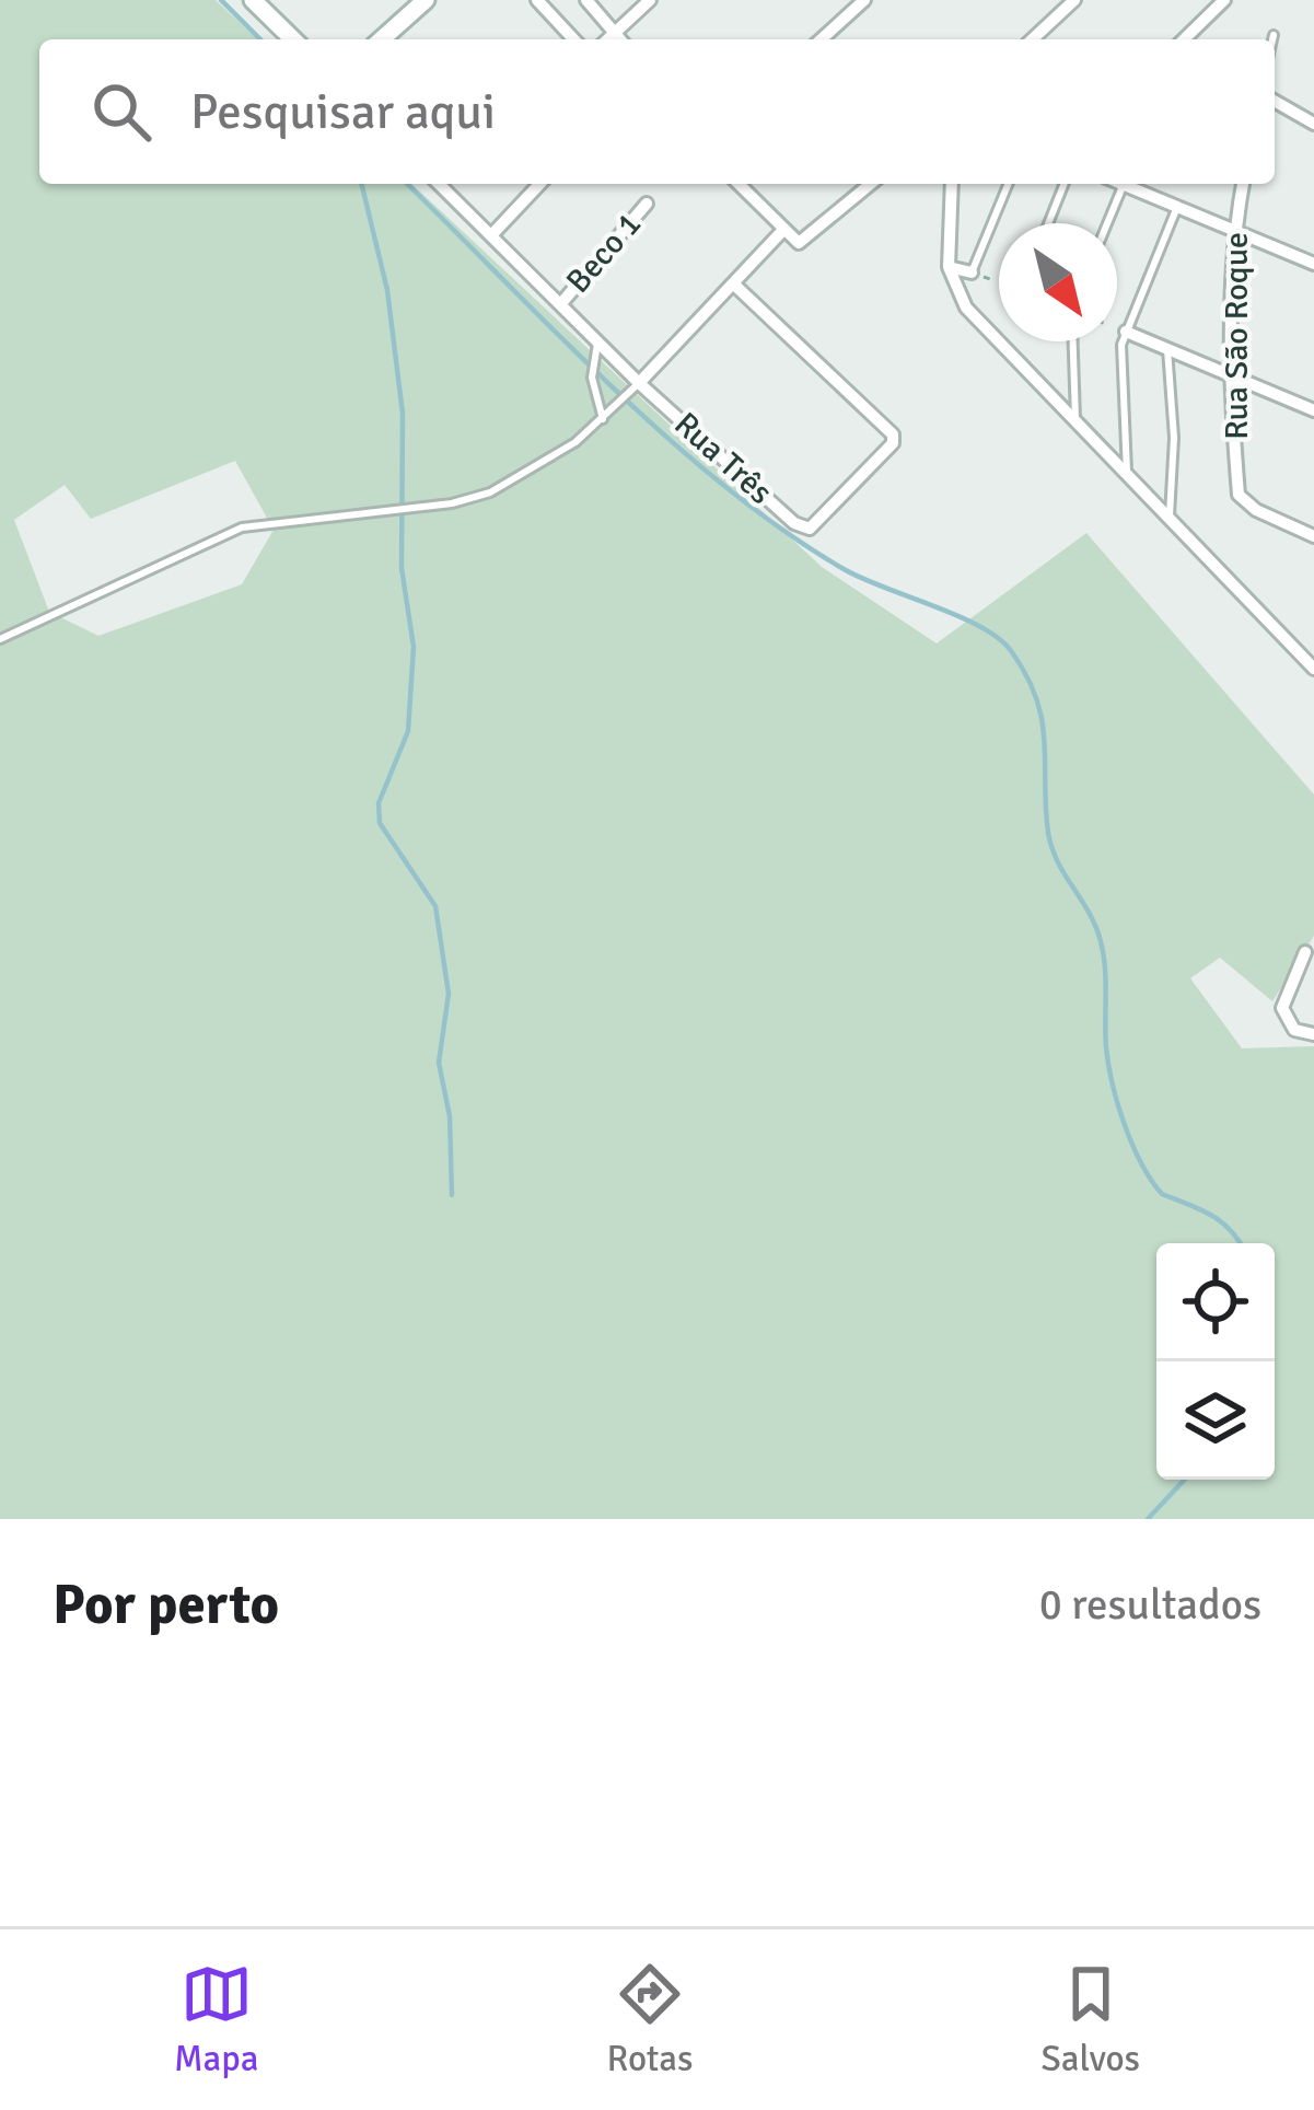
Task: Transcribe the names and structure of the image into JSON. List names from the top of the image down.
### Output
{
  "streets": {
    "street": ["Beco 1", "Rua São Roque", "Rua Três"]
  },
  "crossings": [
    ["Beco 1", "Rua Três"]
  ],
  "north": "bottom right",
  "page": {
    "search": "Pesquisar aqui",
    "heading": ["Por perto", "0 resultados"],
    "nav": ["Mapa", "Rotas", "Salvos"]
  }
}
